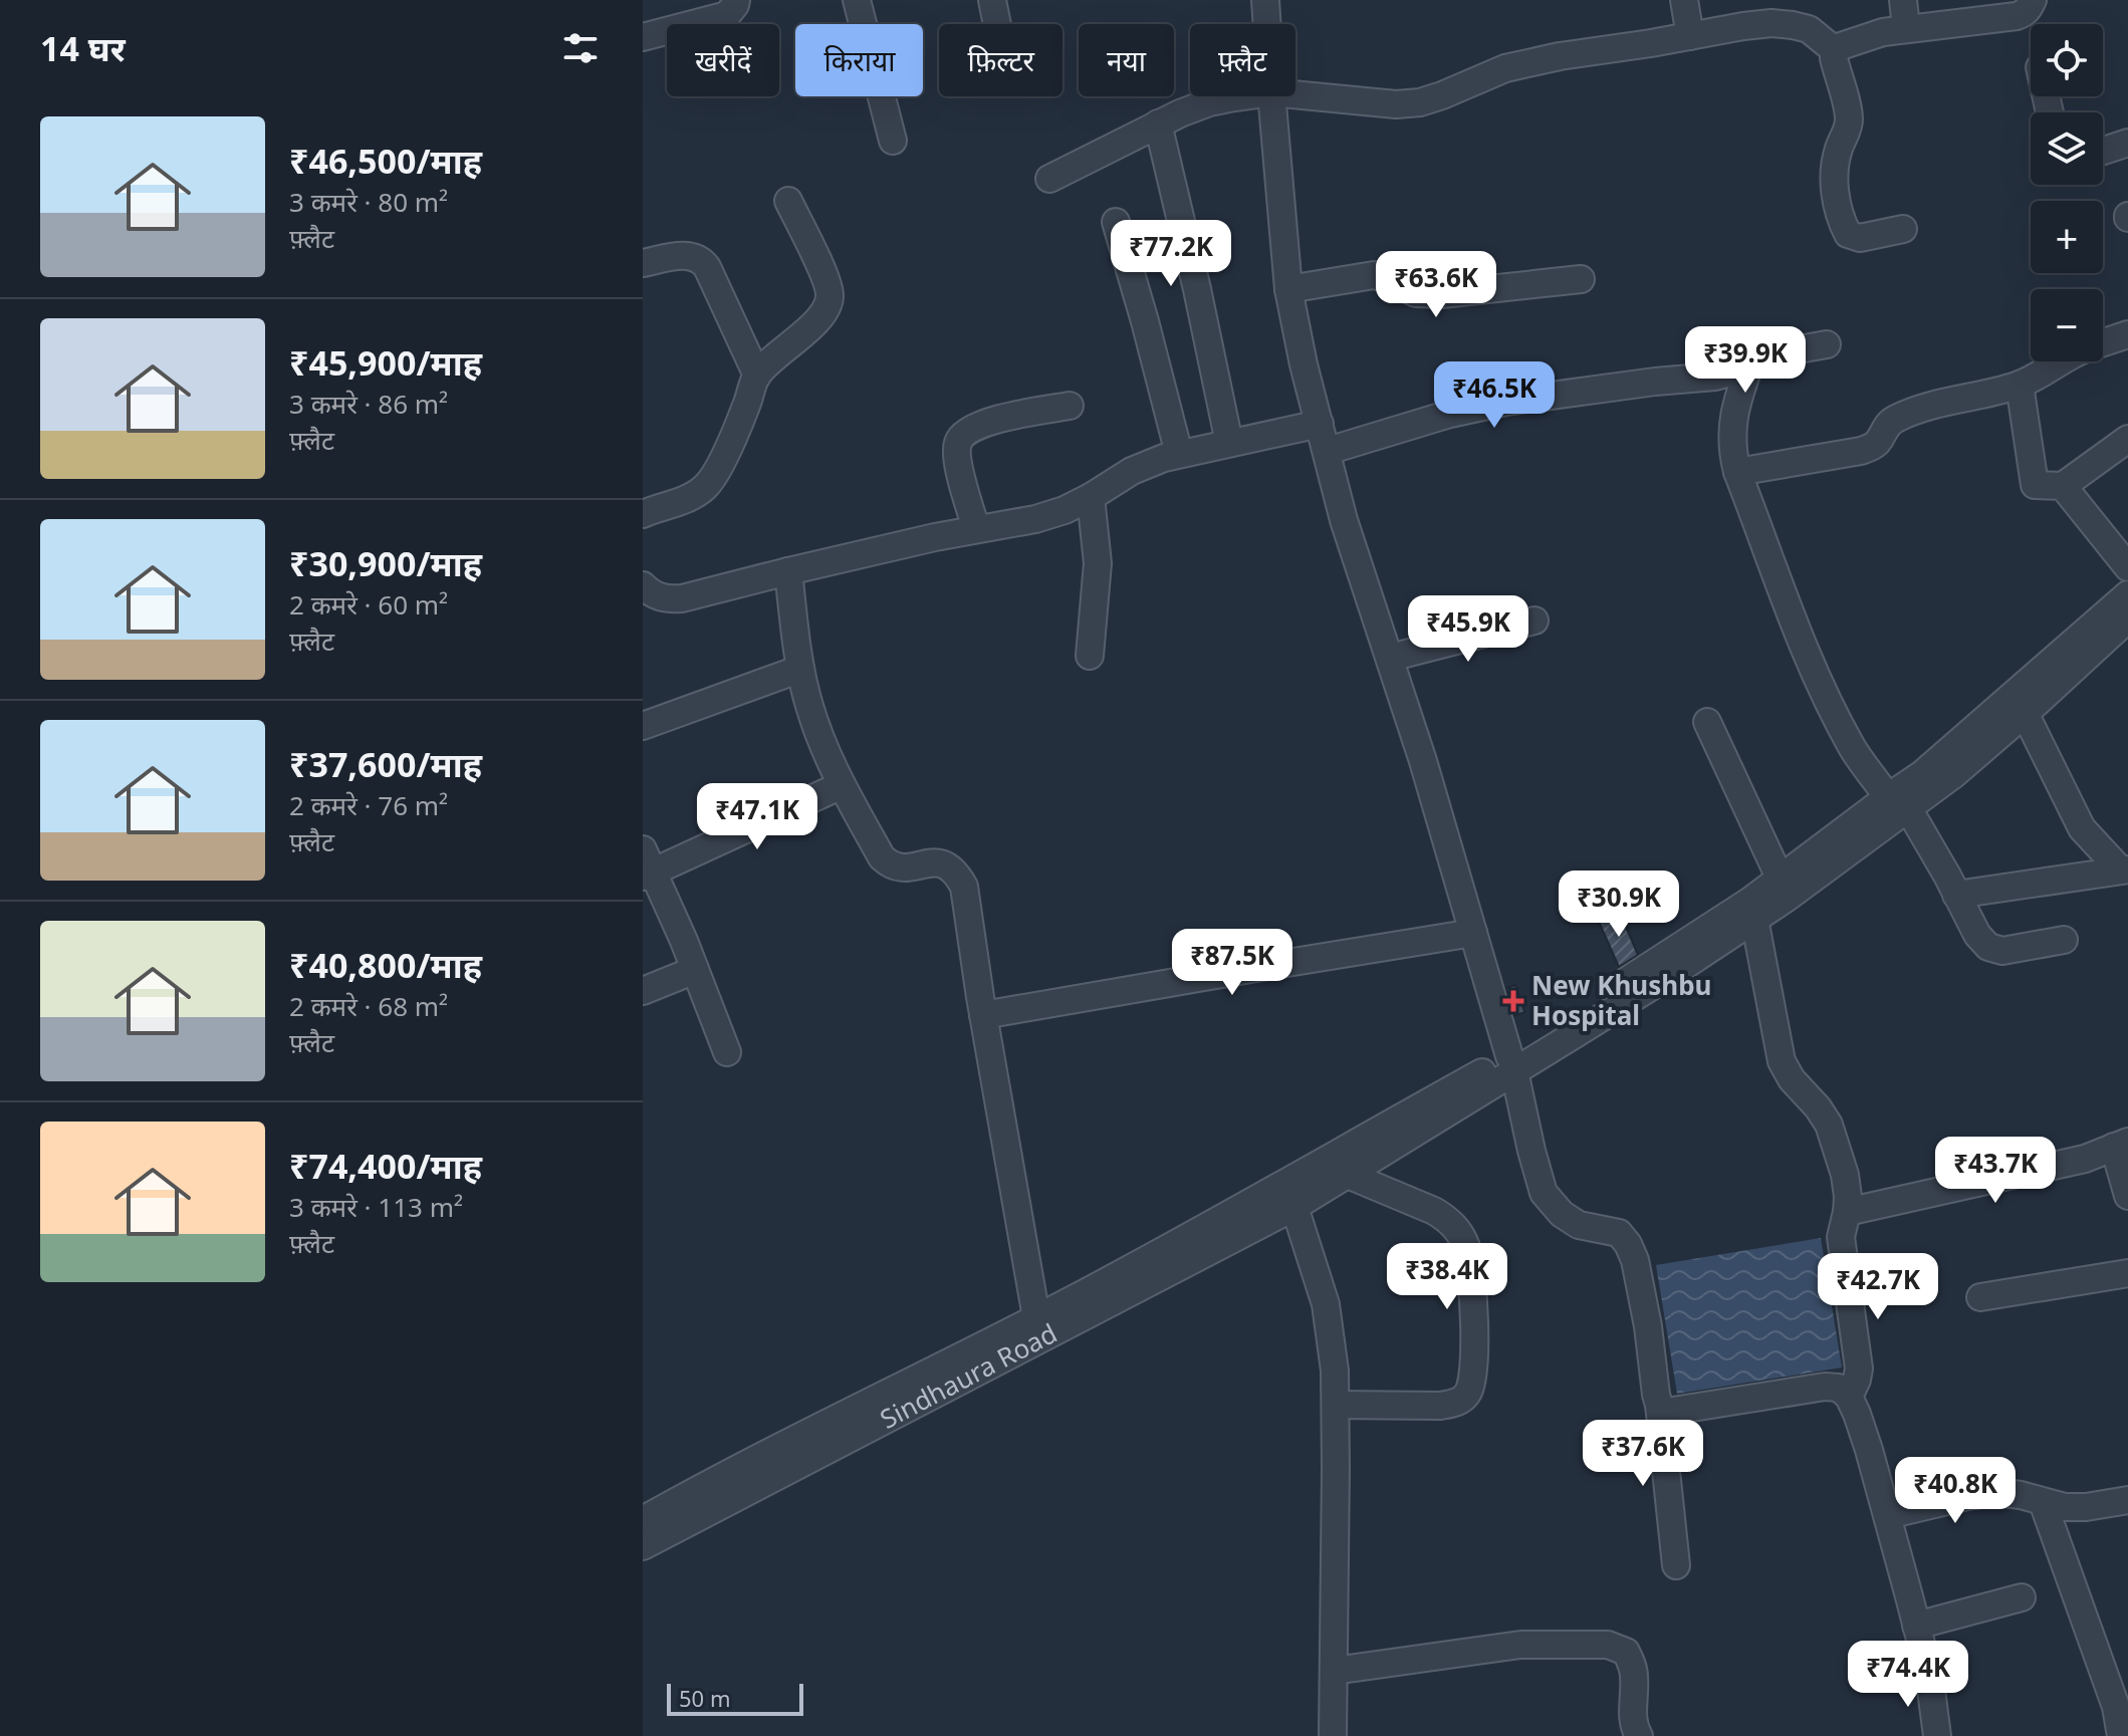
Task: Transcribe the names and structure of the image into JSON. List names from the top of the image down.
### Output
{
  "streets": {
    "street": ["Sindhaura Road"]
  },
  "places": {
    "health": ["New Khushbu Hospital"]
  },
  "scale_bar": "50 m",
  "page": {
    "heading": "14 घर",
    "map_buttons": ["+", "−"],
    "chip": [
      "खरीदें",
      "किराया",
      "फ़िल्टर",
      "नया",
      "फ़्लैट"
    ],
    "list": [
      {
        "name": "₹46,500/माह",
        "note": "3 कमरे · 80 m² · फ़्लैट"
      },
      {
        "name": "₹45,900/माह",
        "note": "3 कमरे · 86 m² · फ़्लैट"
      },
      {
        "name": "₹30,900/माह",
        "note": "2 कमरे · 60 m² · फ़्लैट"
      },
      {
        "name": "₹37,600/माह",
        "note": "2 कमरे · 76 m² · फ़्लैट"
      },
      {
        "name": "₹40,800/माह",
        "note": "2 कमरे · 68 m² · फ़्लैट"
      },
      {
        "name": "₹74,400/माह",
        "note": "3 कमरे · 113 m² · फ़्लैट"
      }
    ],
    "price": [
      "₹77.2K",
      "₹63.6K",
      "₹39.9K",
      "₹46.5K",
      "₹45.9K",
      "₹47.1K",
      "₹30.9K",
      "₹87.5K",
      "₹43.7K",
      "₹38.4K",
      "₹42.7K",
      "₹37.6K",
      "₹40.8K",
      "₹74.4K"
    ],
    "scale": "50 m"
  }
}
